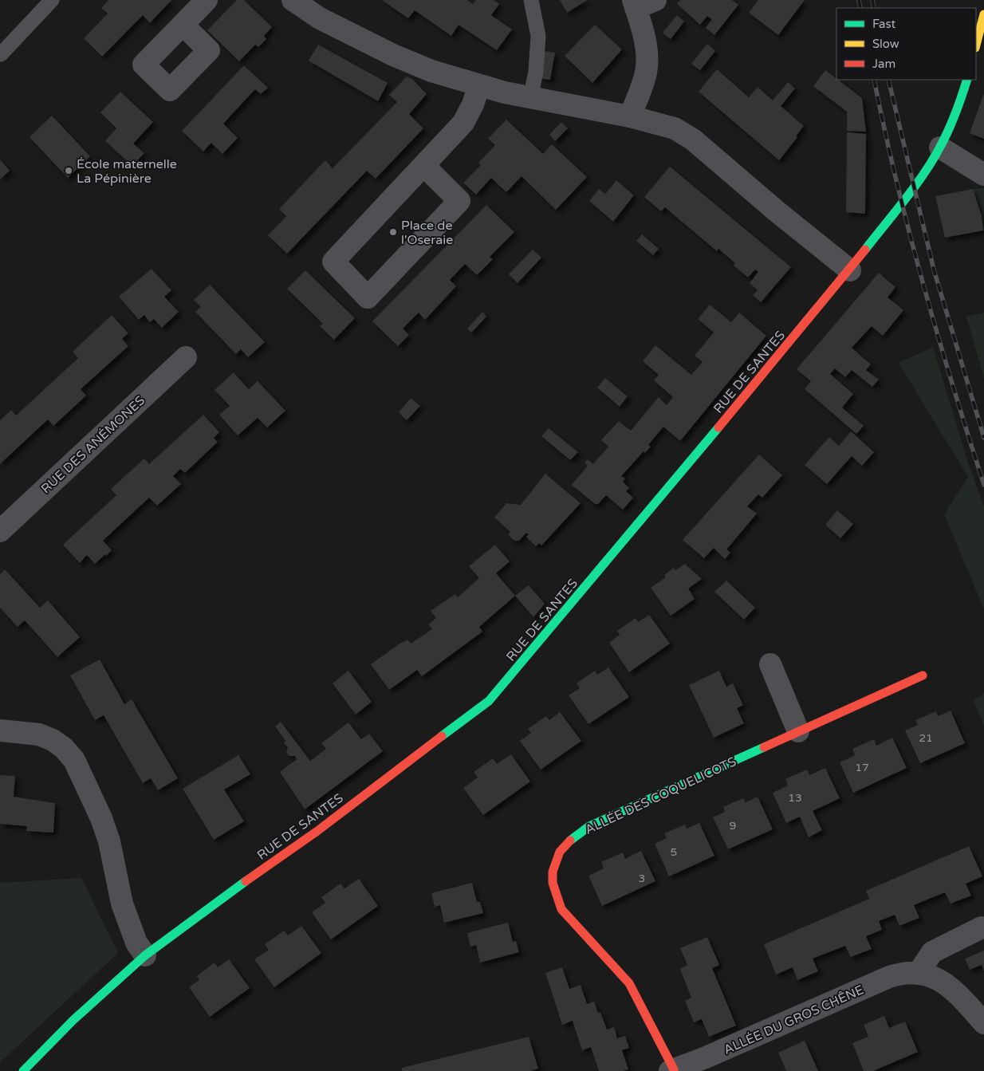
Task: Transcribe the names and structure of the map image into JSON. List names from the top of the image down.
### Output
{
  "streets": {
    "street": [
      "RUE DE SANTES",
      "RUE DES ANÉMONES",
      "ALLÉE DES COQUELICOTS",
      "ALLÉE DU GROS CHÊNE"
    ]
  },
  "crossings": [
    ["ALLÉE DES COQUELICOTS", "ALLÉE DU GROS CHÊNE"]
  ],
  "places": ["École maternelle La Pépinière", "Place de l'Oseraie"],
  "house_numbers": [
    "21",
    "17",
    "13",
    "9",
    "5",
    "3"
  ],
  "legend": ["Fast", "Slow", "Jam"]
}
